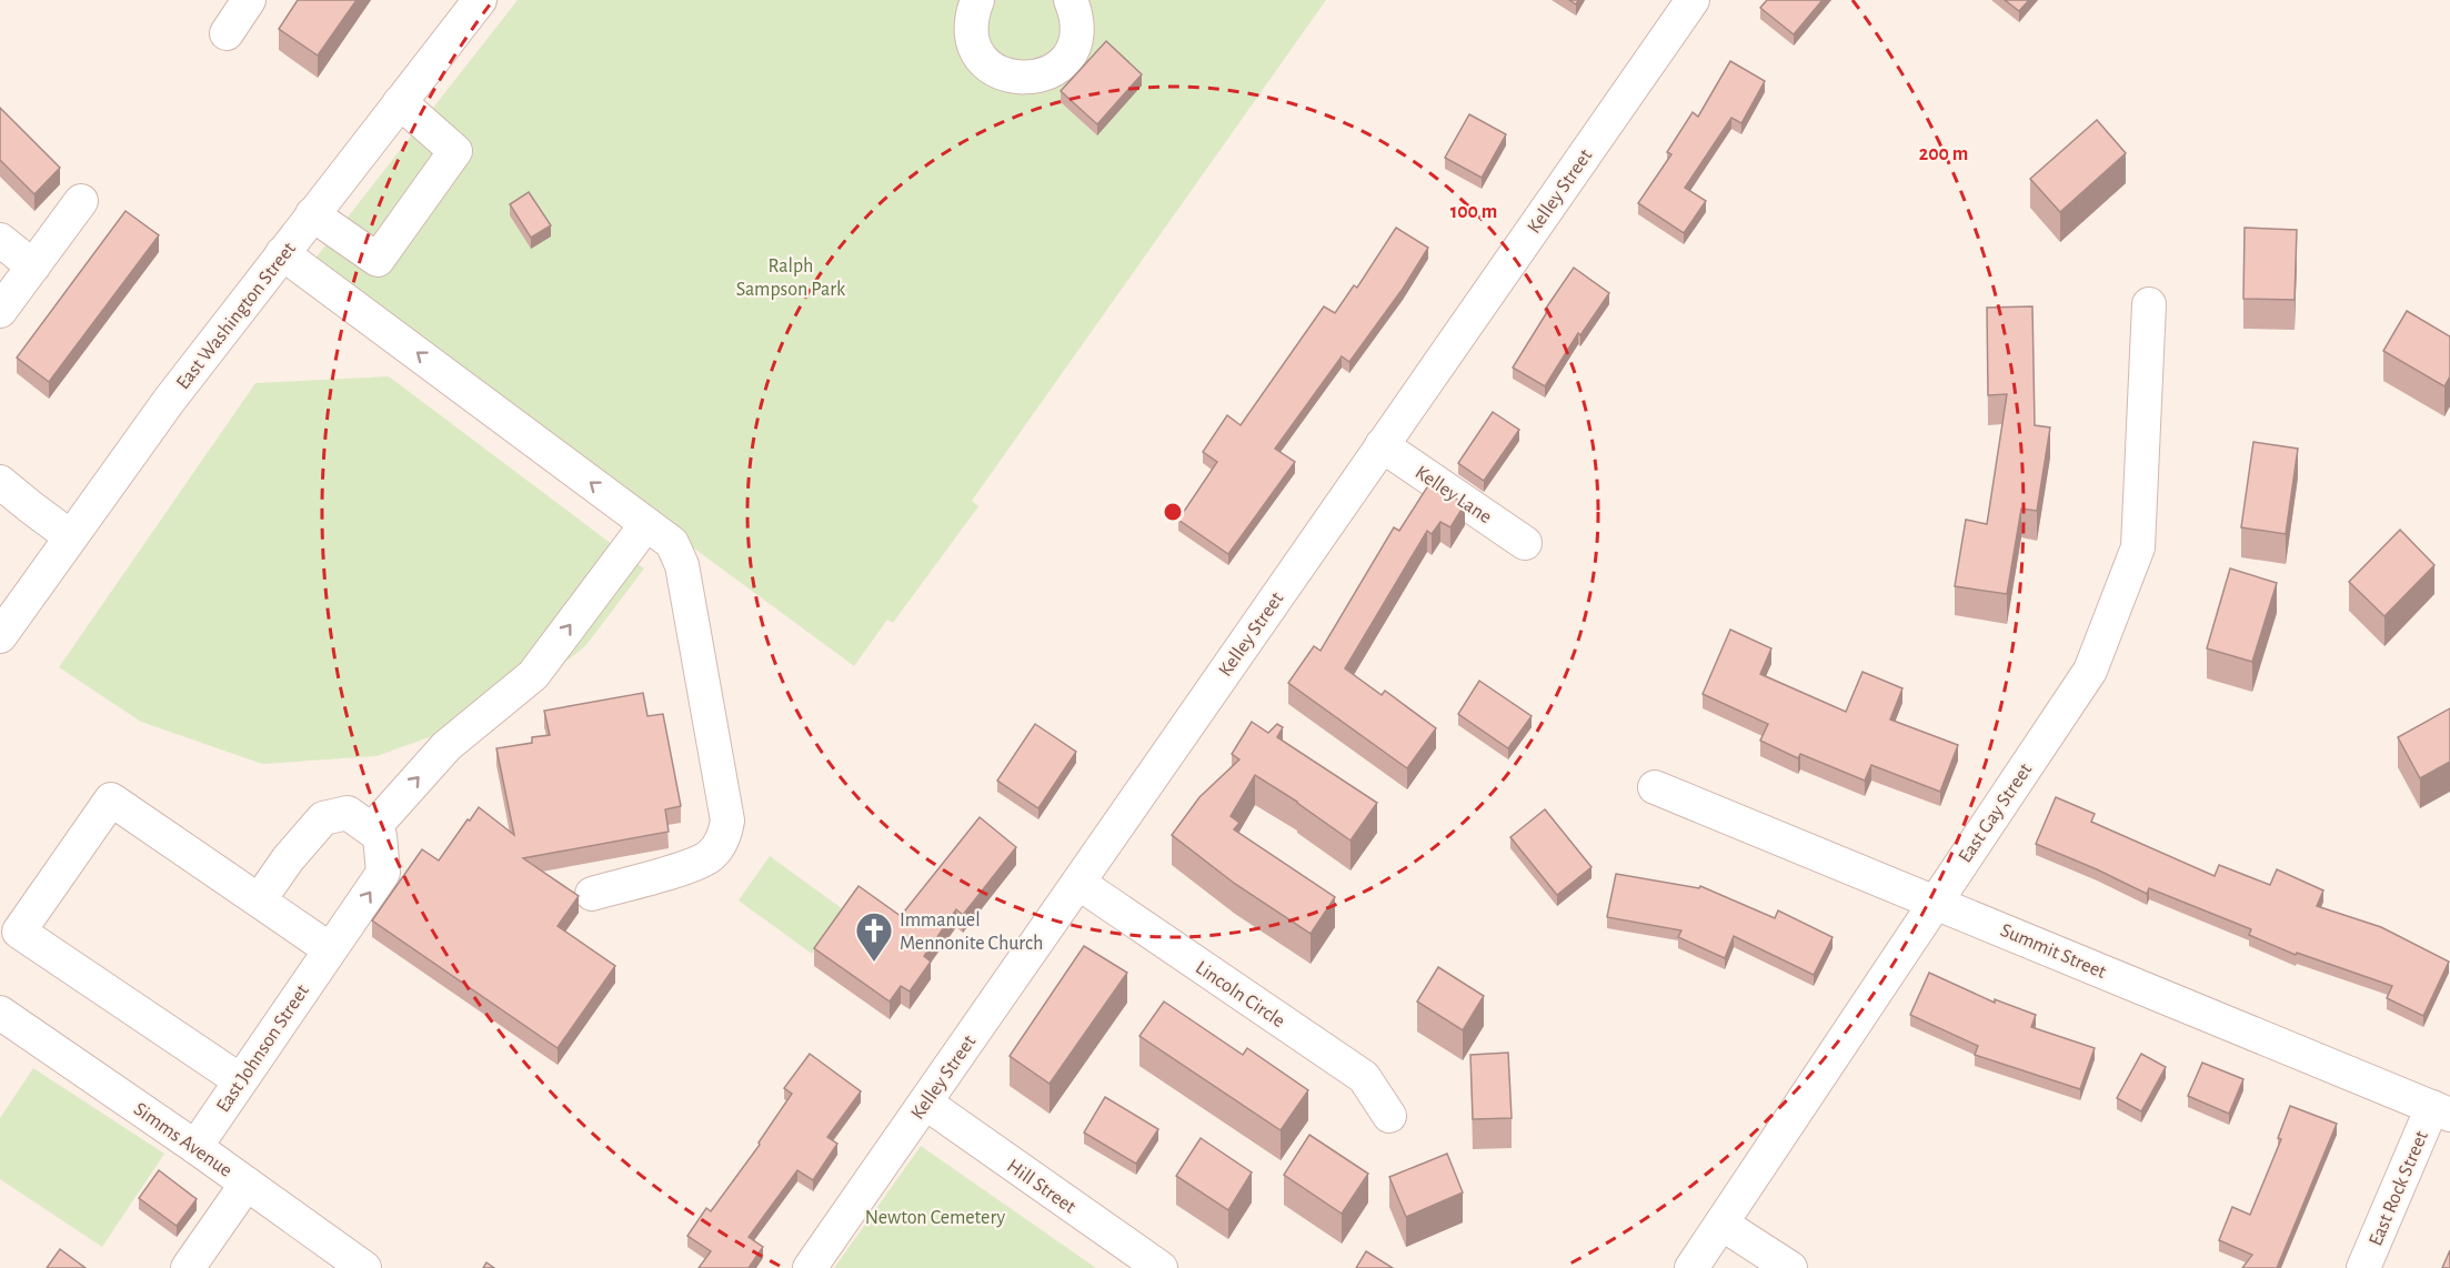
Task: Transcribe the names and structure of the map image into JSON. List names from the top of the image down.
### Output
{
  "streets": {
    "street": [
      "Kelley Street",
      "East Washington Street",
      "Kelley Lane",
      "East Gay Street",
      "Summit Street",
      "Lincoln Circle",
      "East Johnson Street",
      "Simms Avenue",
      "Hill Street",
      "East Rock Street"
    ]
  },
  "crossings": [
    ["Kelley Street", "Kelley Lane"],
    ["Kelley Street", "Lincoln Circle"],
    ["Kelley Street", "Hill Street"],
    ["East Gay Street", "Summit Street"],
    ["Summit Street", "East Rock Street"],
    ["East Johnson Street", "Simms Avenue"]
  ],
  "parks": ["Ralph Sampson Park", "Newton Cemetery"],
  "places": {
    "church": ["Immanuel Mennonite Church"]
  },
  "rings": ["200 m", "100 m"]
}
